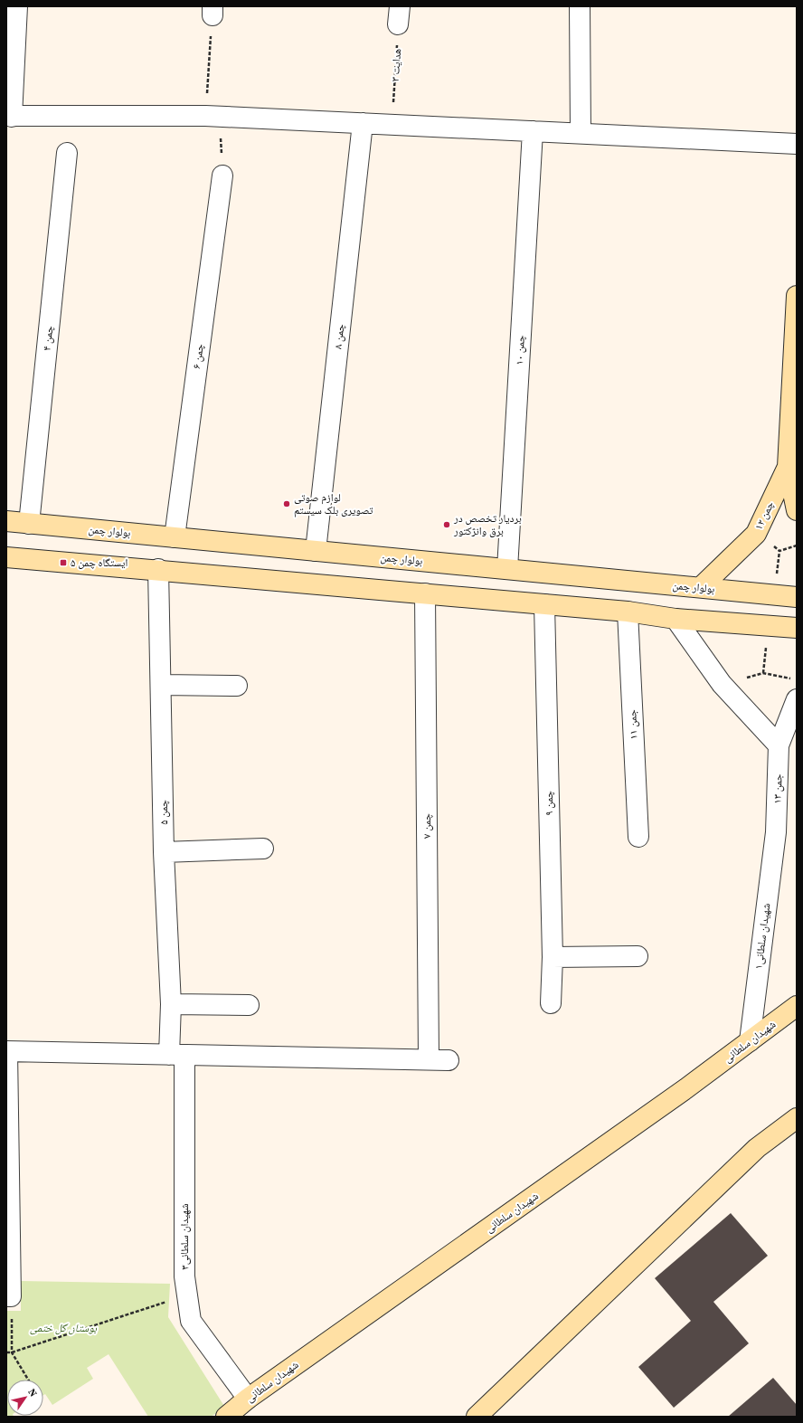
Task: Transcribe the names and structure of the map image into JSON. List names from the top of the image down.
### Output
{
  "streets": {
    "main road": ["چمن ۱۲", "بولوار چمن", "شهیدان سلطانی"],
    "street": [
      "چمن ۸",
      "چمن ۴",
      "چمن ۱۰",
      "چمن ۶",
      "جمن ۱۱",
      "جمن ۱۳",
      "چمن ۹",
      "چمن ۵",
      "چمن ۷",
      "شهیدان سلطانی۱",
      "شهیدان سلطانی۳"
    ],
    "path": ["هدایت ۳"]
  },
  "crossings": [
    ["چمن ۸", "بولوار چمن"],
    ["چمن ۴", "بولوار چمن"],
    ["چمن ۱۰", "بولوار چمن"],
    ["چمن ۶", "بولوار چمن"],
    ["چمن ۱۲", "بولوار چمن"],
    ["جمن ۱۳", "شهیدان سلطانی۱"],
    ["چمن ۵", "شهیدان سلطانی۳"],
    ["شهیدان سلطانی۱", "شهیدان سلطانی"],
    ["شهیدان سلطانی", "شهیدان سلطانی۳"]
  ],
  "parks": ["بوستان گل ختمی"],
  "places": {
    "other": ["لوازم صوتی تصویری بلک سیستم", "بردیار تخصص در برق وانژکتور"],
    "transit": ["ایستگاه چمن ۵"]
  },
  "north": "top right"
}
